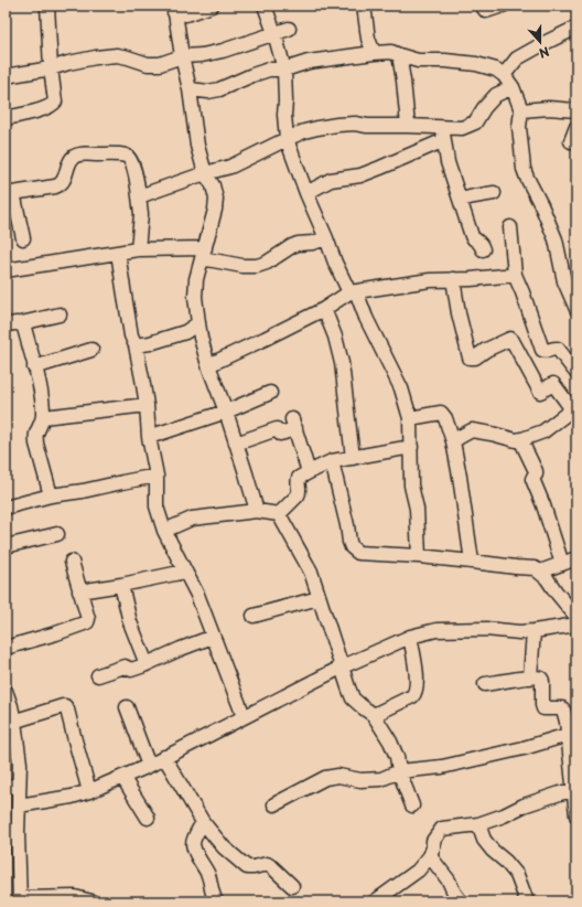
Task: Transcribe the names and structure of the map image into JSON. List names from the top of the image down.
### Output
{
  "north": "bottom"
}
